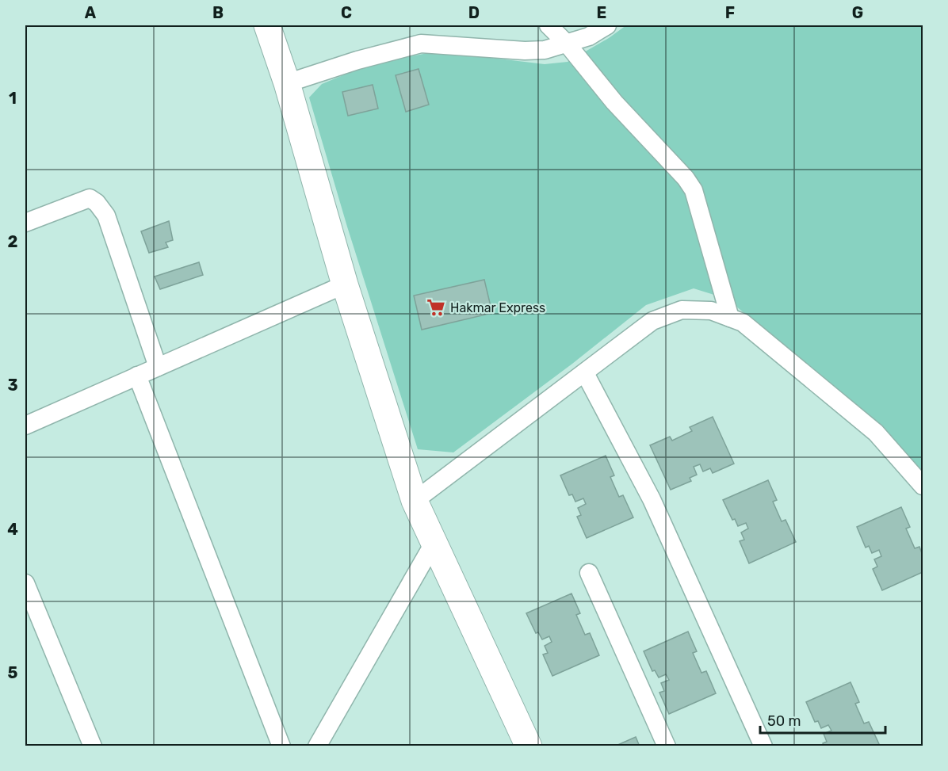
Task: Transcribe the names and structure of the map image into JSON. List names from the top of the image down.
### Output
{
  "places": {
    "supermarket": ["Hakmar Express"]
  },
  "scale_bar": "50 m",
  "grid": {
    "columns": [
      "A",
      "B",
      "C",
      "D",
      "E",
      "F",
      "G"
    ],
    "rows": [
      "1",
      "2",
      "3",
      "4",
      "5"
    ]
  }
}
